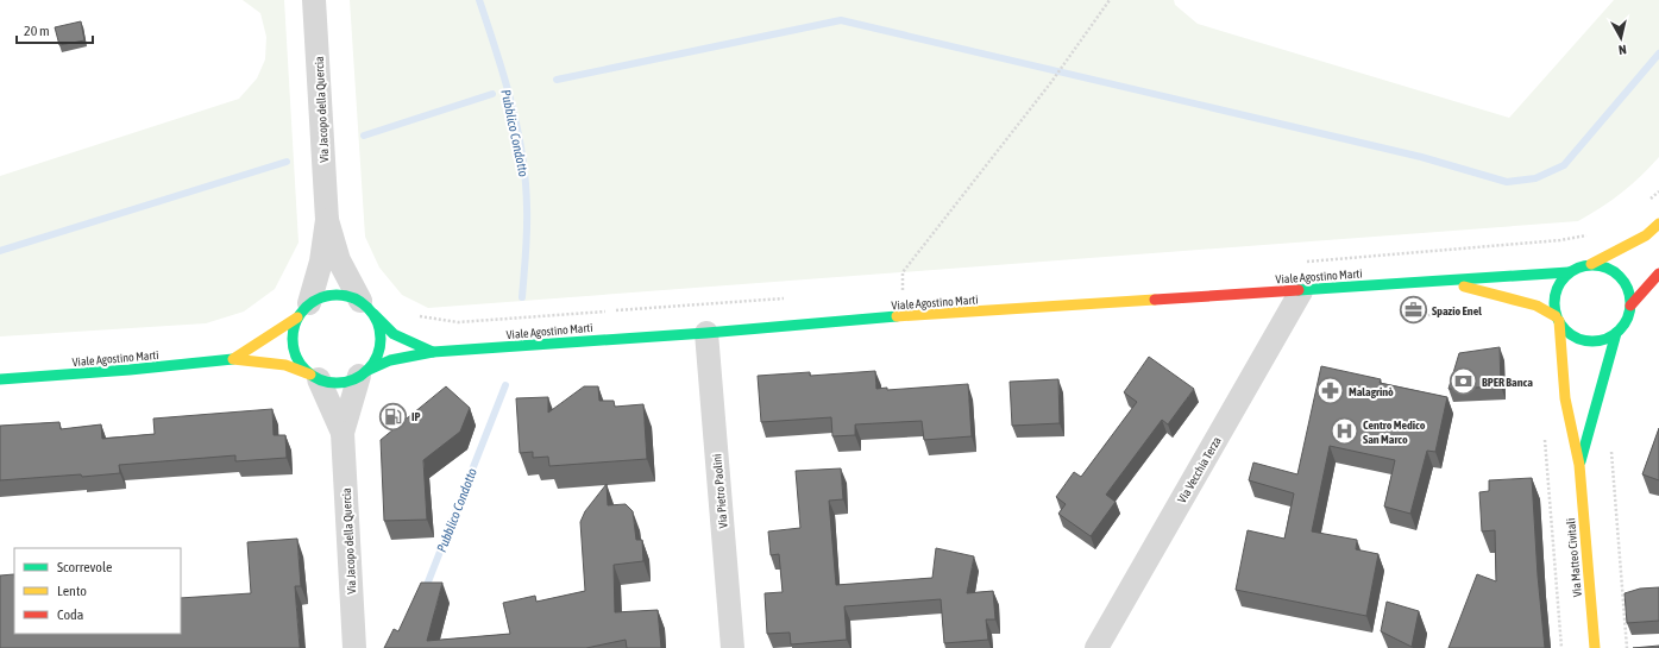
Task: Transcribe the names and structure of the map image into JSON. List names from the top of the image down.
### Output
{
  "streets": {
    "main road": ["Viale Agostino Marti", "Via Matteo Civitali"],
    "street": ["Via Jacopo della Quercia", "Via Vecchia Terza", "Via Pietro Paolini"]
  },
  "crossings": [
    ["Via Jacopo della Quercia", "Viale Agostino Marti"],
    ["Viale Agostino Marti", "Via Vecchia Terza"],
    ["Viale Agostino Marti", "Via Pietro Paolini"],
    ["Viale Agostino Marti", "Via Matteo Civitali"]
  ],
  "water": ["Pubblico Condotto"],
  "places": {
    "office": ["Spazio Enel"],
    "bank": ["BPER Banca"],
    "pharmacy": ["Malagrinò"],
    "fuel station": ["IP"],
    "hospital": ["Centro Medico San Marco"]
  },
  "legend": ["Scorrevole", "Lento", "Coda"],
  "scale_bar": "20 m",
  "north": "bottom"
}
